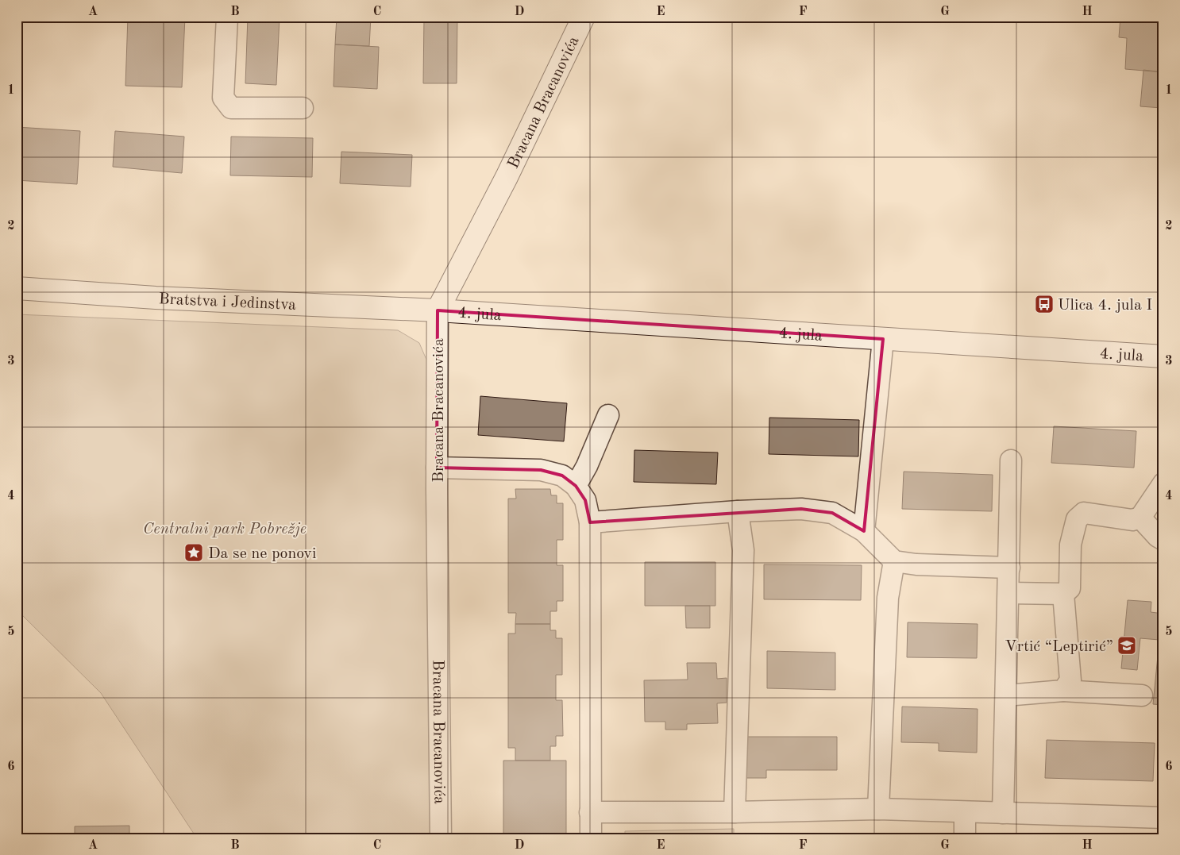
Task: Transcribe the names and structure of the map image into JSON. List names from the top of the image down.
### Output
{
  "streets": {
    "main road": ["Bracana Bracanovića", "Bratstva i Jedinstva", "4. jula"]
  },
  "crossings": [
    ["Bracana Bracanovića", "Bratstva i Jedinstva"],
    ["Bracana Bracanovića", "4. jula"],
    ["Bratstva i Jedinstva", "4. jula"]
  ],
  "parks": ["Centralni park Pobrežje"],
  "places": {
    "bus stop": ["Ulica 4. jula I"],
    "place": ["Da se ne ponovi"],
    "school or university": ["Vrtić “Leptirić”"]
  },
  "grid": {
    "columns": [
      "A",
      "B",
      "C",
      "D",
      "E",
      "F",
      "G",
      "H"
    ],
    "rows": [
      "1",
      "2",
      "3",
      "4",
      "5",
      "6"
    ]
  }
}
